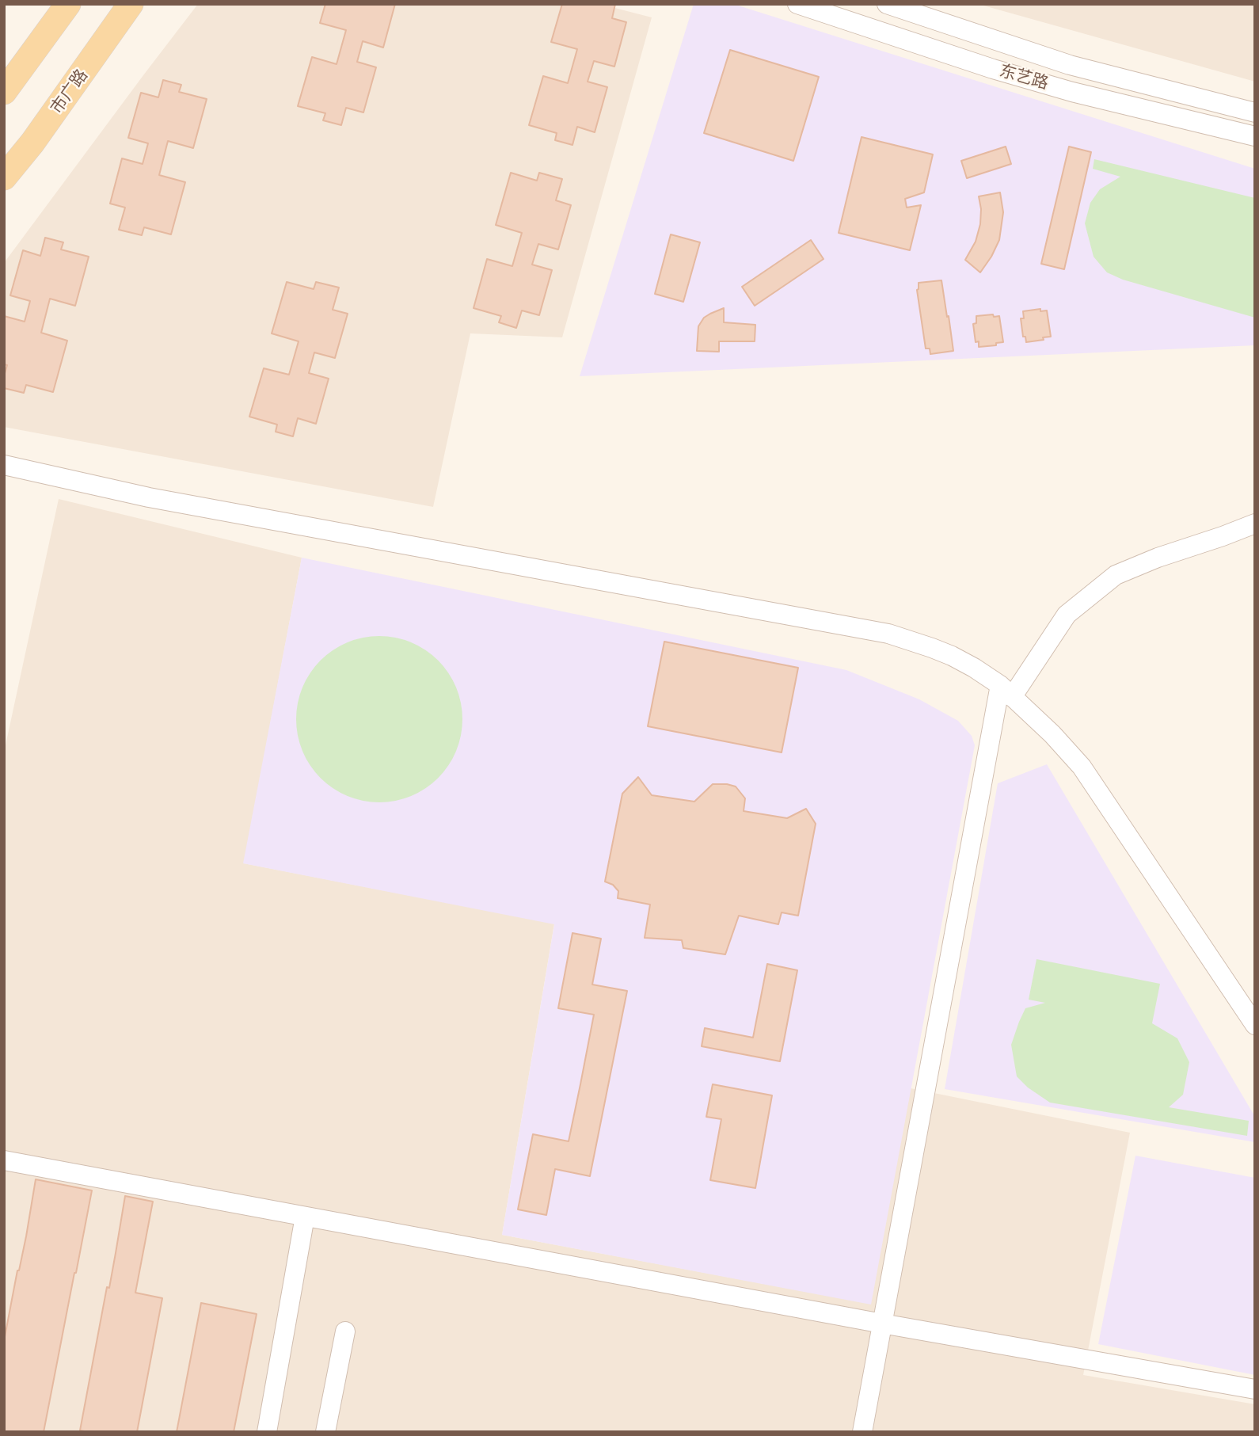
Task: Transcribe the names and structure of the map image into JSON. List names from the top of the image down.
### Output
{
  "streets": {
    "main road": ["市广路"],
    "street": ["东艺路"]
  }
}
